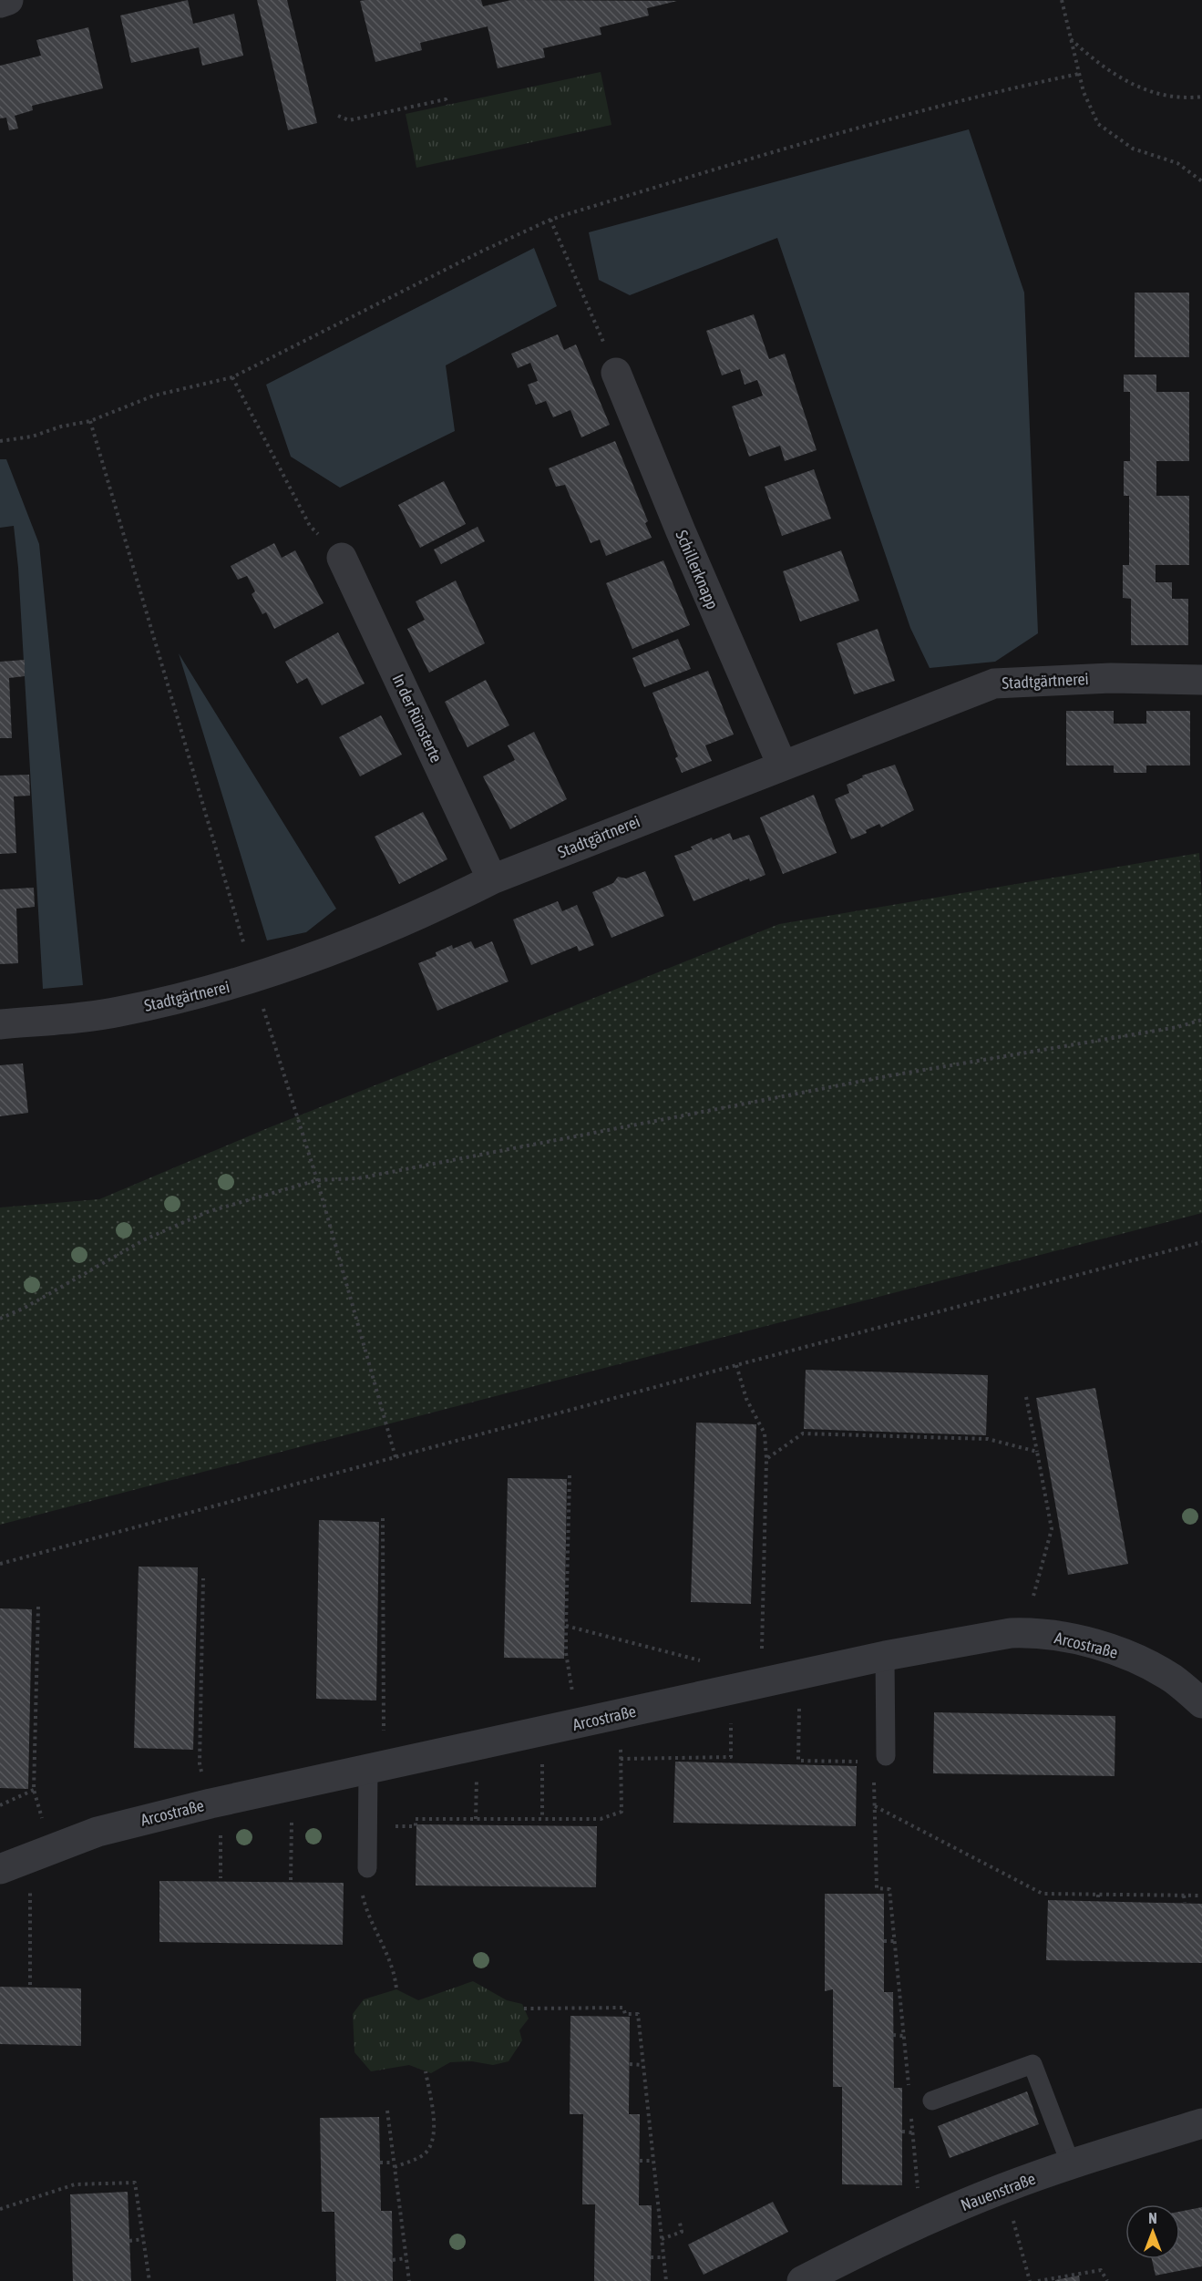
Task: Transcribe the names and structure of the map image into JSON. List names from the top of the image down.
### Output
{
  "streets": {
    "street": [
      "Schillerknapp",
      "Stadtgärtnerei",
      "In der Rünsterte",
      "Arcostraße",
      "Nauenstraße"
    ]
  },
  "crossings": [
    ["Schillerknapp", "Stadtgärtnerei"],
    ["Stadtgärtnerei", "In der Rünsterte"]
  ],
  "north": "top"
}
